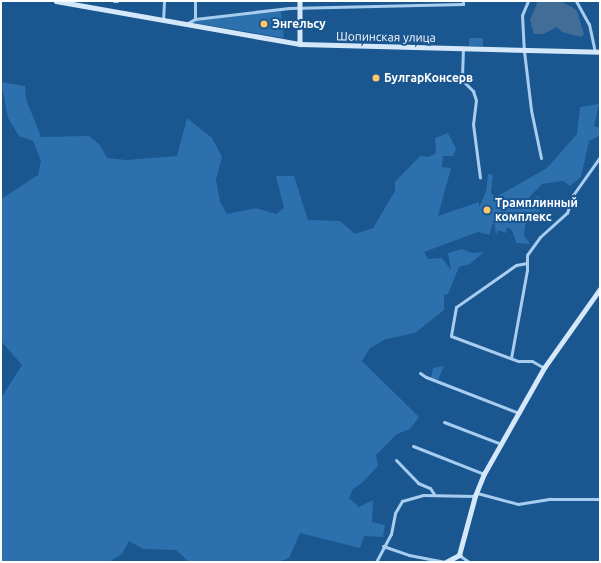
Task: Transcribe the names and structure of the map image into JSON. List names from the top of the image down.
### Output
{
  "streets": {
    "street": ["Шопинская улица"]
  },
  "places": ["Энгельсу", "БулгарКонсерв", "Трамплинный комплекс"]
}
